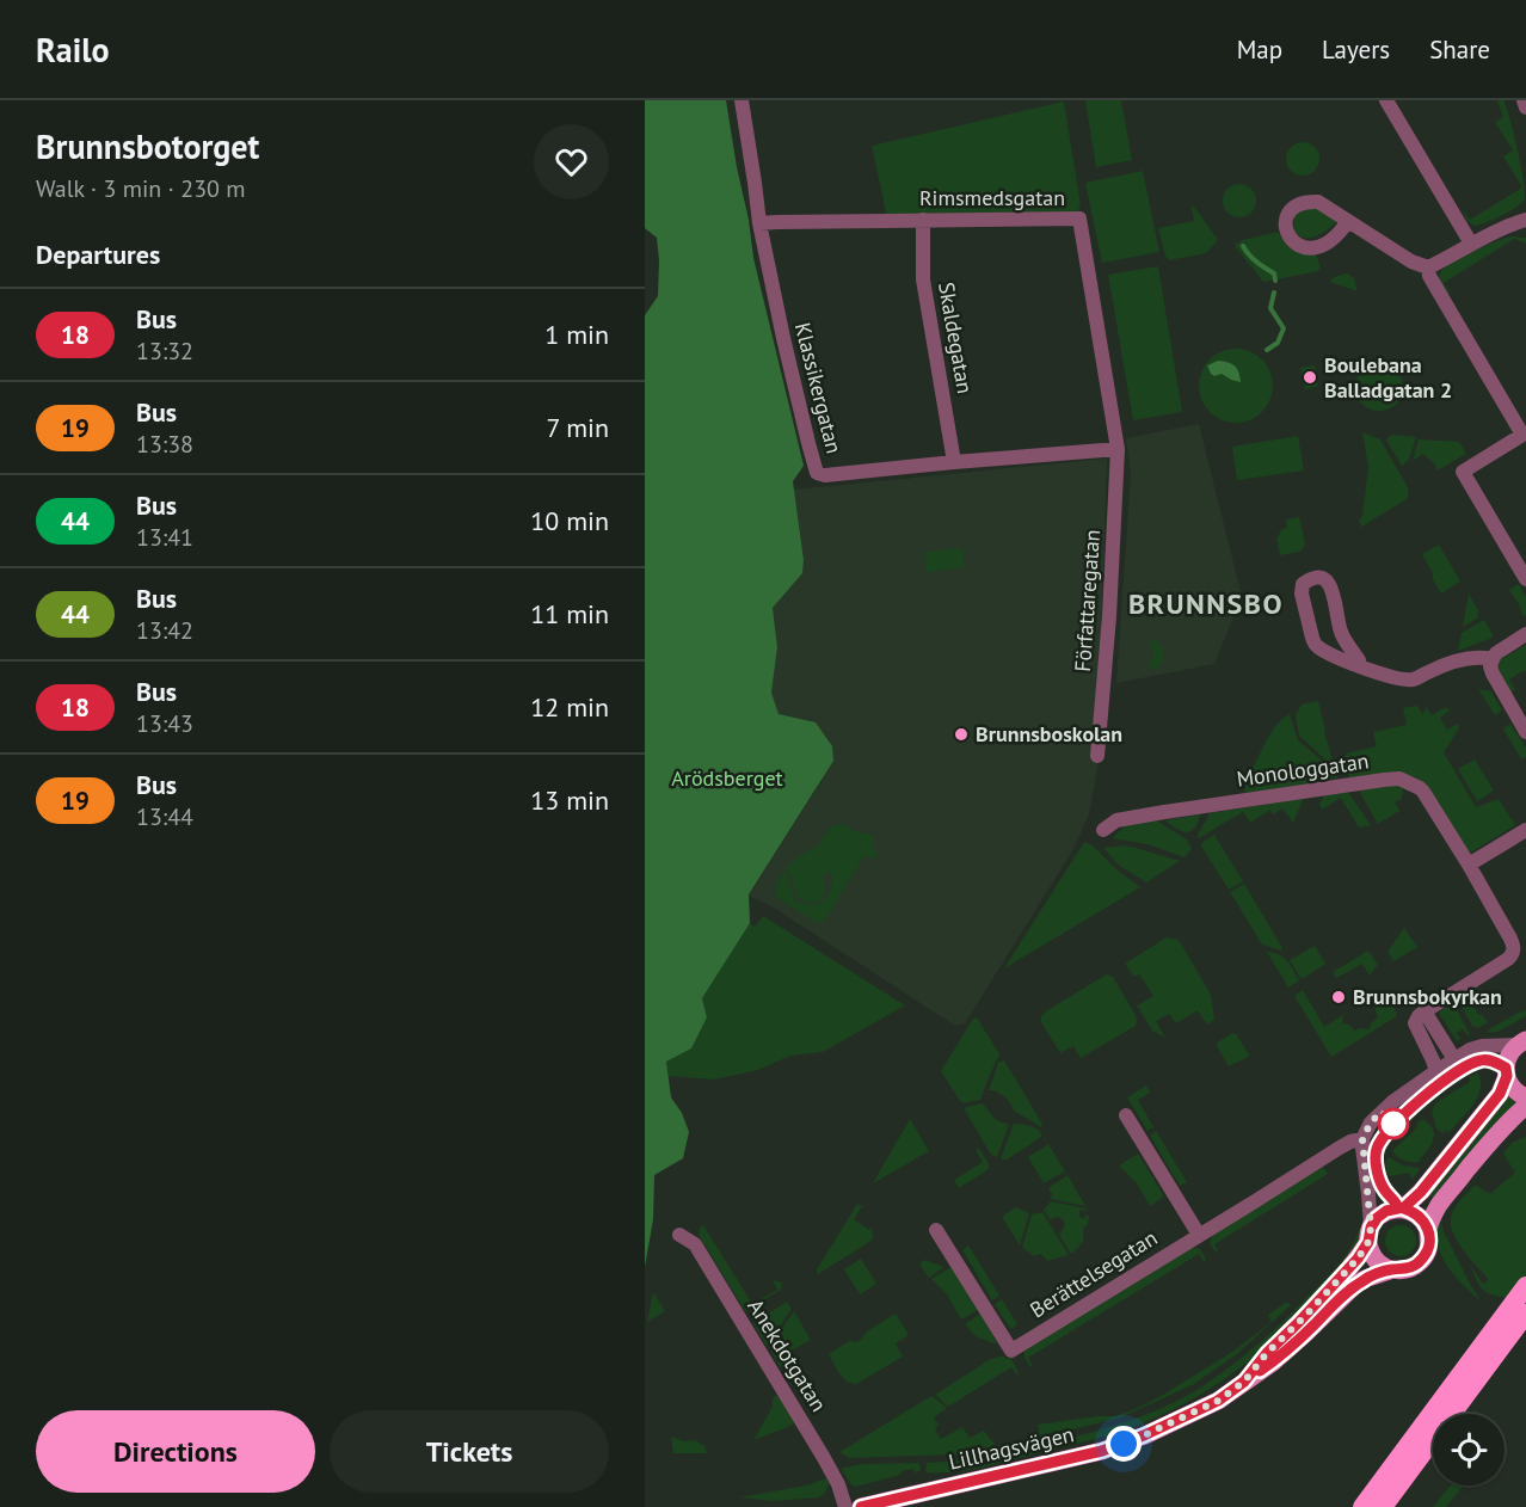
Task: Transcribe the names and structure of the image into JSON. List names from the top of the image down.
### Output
{
  "streets": {
    "main road": ["Lillhagsvägen"],
    "street": [
      "Rimsmedsgatan",
      "Skaldegatan",
      "Klassikergatan",
      "Författaregatan",
      "Monologgatan",
      "Berättelsegatan",
      "Anekdotgatan"
    ]
  },
  "crossings": [
    ["Rimsmedsgatan", "Skaldegatan"],
    ["Rimsmedsgatan", "Klassikergatan"],
    ["Rimsmedsgatan", "Författaregatan"],
    ["Skaldegatan", "Klassikergatan"],
    ["Klassikergatan", "Författaregatan"]
  ],
  "districts": ["BRUNNSBO"],
  "parks": ["Arödsberget"],
  "places": ["Boulebana Balladgatan 2", "Brunnsboskolan", "Brunnsbokyrkan"],
  "lines": ["bus line 18"],
  "page": {
    "header": "Railo",
    "nav": ["Map", "Layers", "Share"],
    "heading": [
      ["Brunnsbotorget", "Walk · 3 min · 230 m"],
      "Departures"
    ],
    "list": [
      {
        "mark": "18",
        "name": "Bus",
        "note": "13:32",
        "value": "1 min"
      },
      {
        "mark": "19",
        "name": "Bus",
        "note": "13:38",
        "value": "7 min"
      },
      {
        "mark": "44",
        "name": "Bus",
        "note": "13:41",
        "value": "10 min"
      },
      {
        "mark": "44",
        "name": "Bus",
        "note": "13:42",
        "value": "11 min"
      },
      {
        "mark": "18",
        "name": "Bus",
        "note": "13:43",
        "value": "12 min"
      },
      {
        "mark": "19",
        "name": "Bus",
        "note": "13:44",
        "value": "13 min"
      }
    ],
    "buttons": ["Directions", "Tickets"]
  }
}
